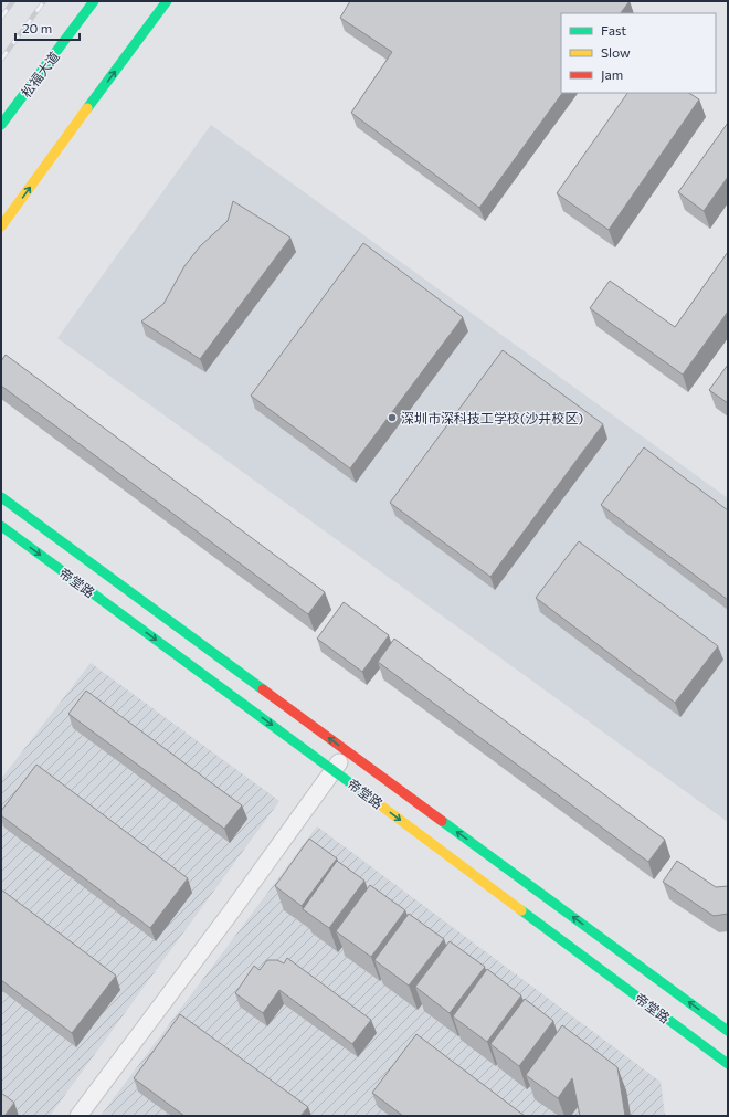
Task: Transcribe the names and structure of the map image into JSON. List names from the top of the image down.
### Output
{
  "streets": {
    "main road": ["松福大道", "帝堂路"]
  },
  "places": ["深圳市深科技工学校(沙井校区)"],
  "legend": ["Fast", "Slow", "Jam"],
  "scale_bar": "20 m"
}
